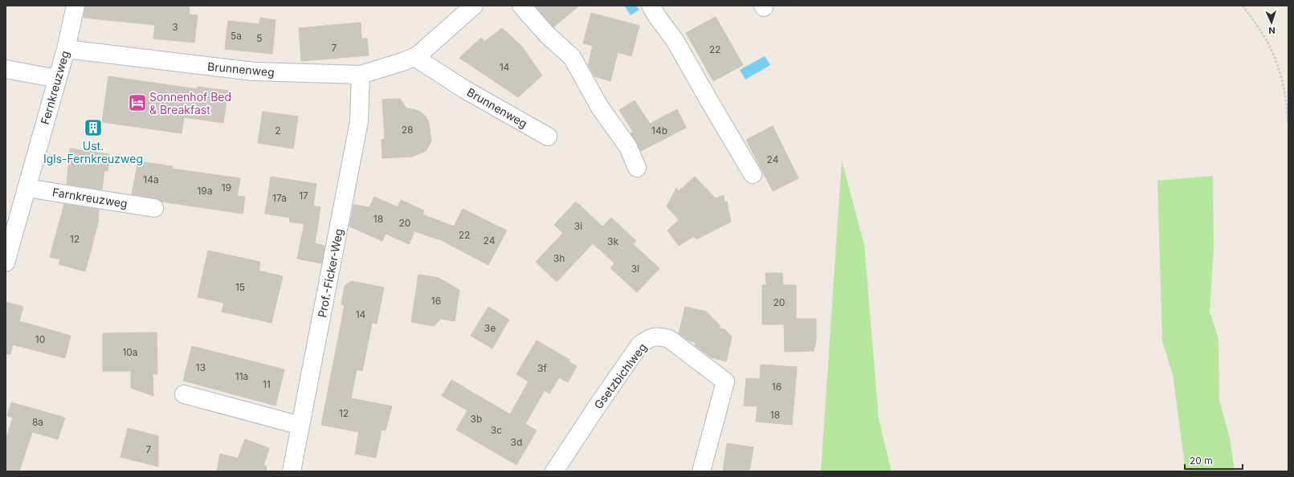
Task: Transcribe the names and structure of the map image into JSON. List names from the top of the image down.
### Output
{
  "streets": {
    "street": [
      "Brunnenweg",
      "Fernkreuzweg",
      "Farnkreuzweg",
      "Prof.-Ficker-Weg",
      "Gsetzbichlweg"
    ]
  },
  "crossings": [
    ["Brunnenweg", "Fernkreuzweg"],
    ["Brunnenweg", "Prof.-Ficker-Weg"],
    ["Fernkreuzweg", "Farnkreuzweg"]
  ],
  "places": {
    "hotel": ["Sonnenhof Bed & Breakfast"],
    "building": ["Ust. Igls-Fernkreuzweg"]
  },
  "house_numbers": [
    "3",
    "5a",
    "5",
    "7",
    "22",
    "14",
    "28",
    "2",
    "14b",
    "24",
    "14a",
    "19",
    "19a",
    "17",
    "17a",
    "18",
    "20",
    "3i",
    "22",
    "12",
    "24",
    "3k",
    "3h",
    "3l",
    "15",
    "16",
    "20",
    "14",
    "3e",
    "10",
    "10a",
    "13",
    "3f",
    "11a",
    "11",
    "16",
    "12",
    "18",
    "3b",
    "8a",
    "3c",
    "3d",
    "7"
  ],
  "scale_bar": "20 m",
  "north": "bottom"
}
